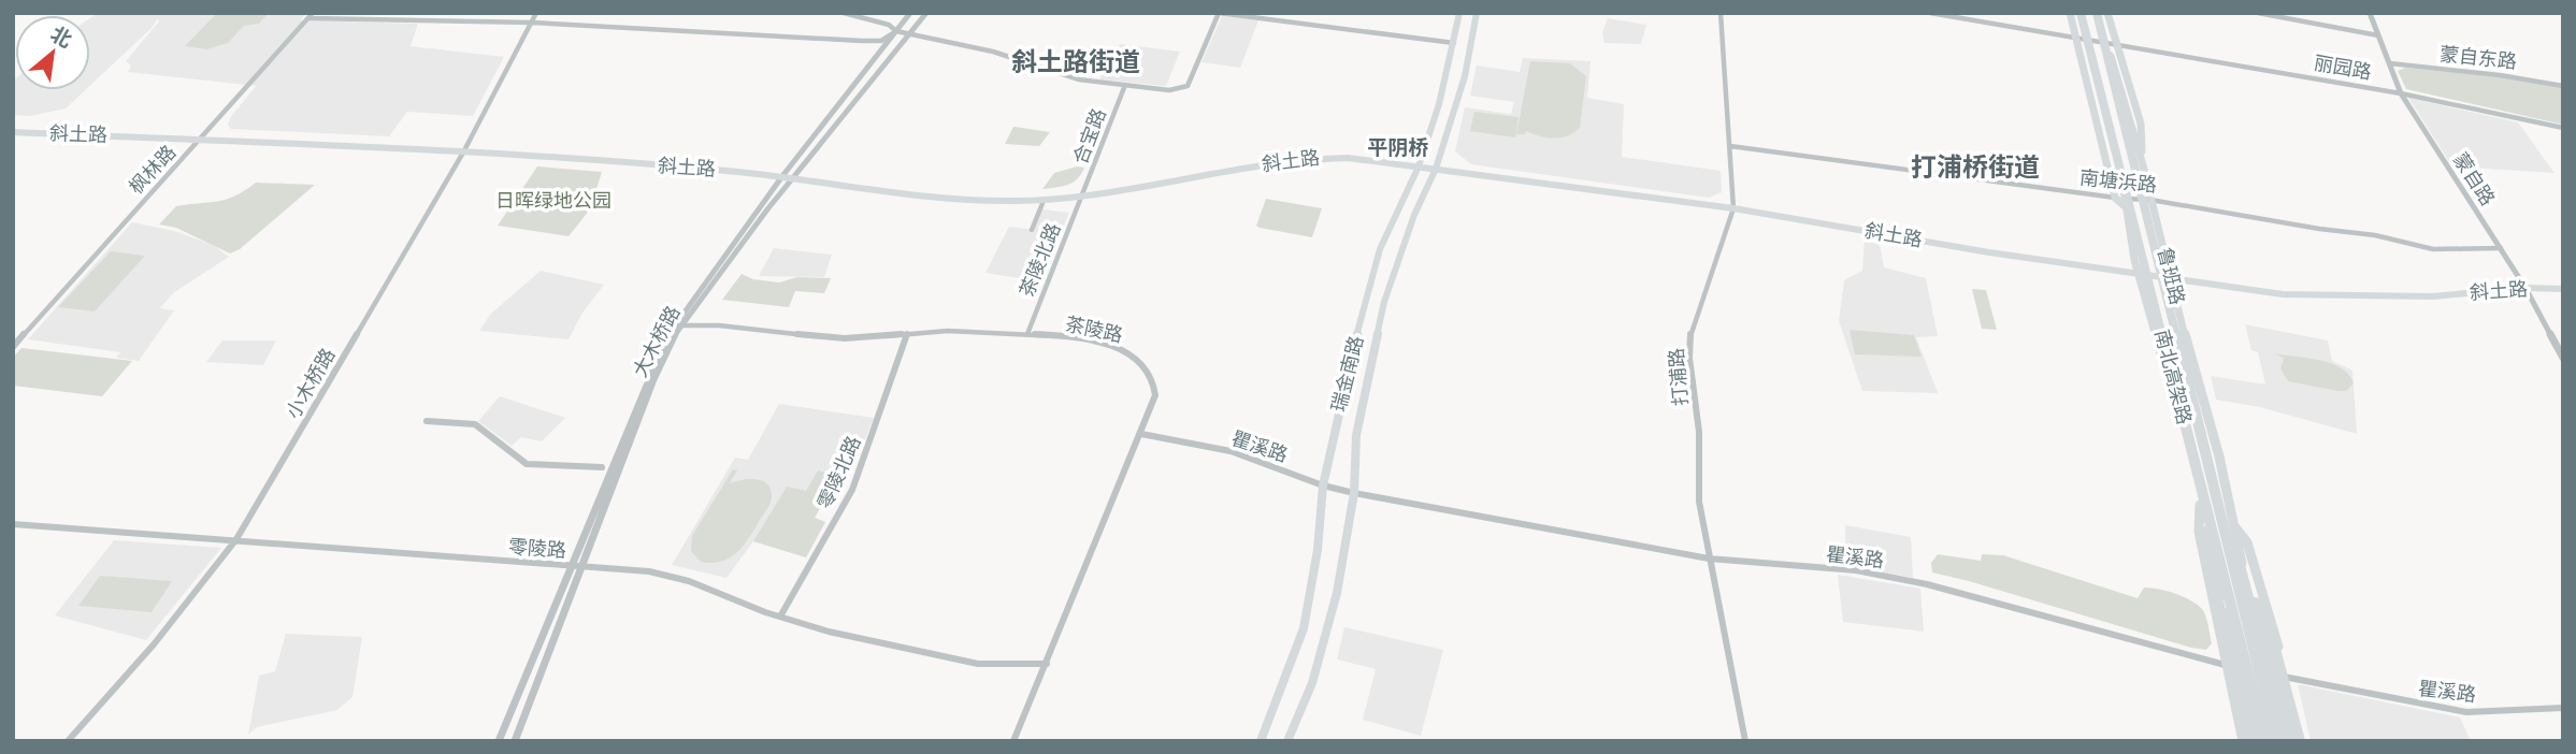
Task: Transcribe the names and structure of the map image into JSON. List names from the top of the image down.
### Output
{
  "streets": {
    "highway": ["南北高架路"],
    "main road": ["斜土路", "鲁班路", "瑞金南路"],
    "street": [
      "蒙自东路",
      "丽园路",
      "合宝路",
      "枫林路",
      "蒙自路",
      "南塘浜路",
      "茶陵北路",
      "茶陵路",
      "大木桥路",
      "打浦路",
      "小木桥路",
      "瞿溪路",
      "零陵北路",
      "零陵路"
    ]
  },
  "crossings": [
    ["蒙自东路", "蒙自路"],
    ["丽园路", "蒙自路"],
    ["丽园路", "鲁班路"],
    ["斜土路", "合宝路"],
    ["斜土路", "枫林路"],
    ["斜土路", "蒙自路"],
    ["斜土路", "茶陵北路"],
    ["斜土路", "鲁班路"],
    ["斜土路", "大木桥路"],
    ["斜土路", "瑞金南路"],
    ["斜土路", "打浦路"],
    ["斜土路", "小木桥路"],
    ["合宝路", "茶陵北路"],
    ["蒙自路", "南塘浜路"],
    ["南塘浜路", "鲁班路"],
    ["南塘浜路", "打浦路"],
    ["南塘浜路", "南北高架路"],
    ["茶陵北路", "茶陵路"],
    ["鲁班路", "南北高架路"],
    ["鲁班路", "瞿溪路"],
    ["茶陵路", "大木桥路"],
    ["茶陵路", "瞿溪路"],
    ["茶陵路", "零陵北路"],
    ["茶陵路", "零陵路"],
    ["大木桥路", "零陵路"],
    ["瑞金南路", "瞿溪路"],
    ["打浦路", "瞿溪路"],
    ["小木桥路", "零陵路"],
    ["零陵北路", "零陵路"]
  ],
  "districts": ["斜土路街道", "平阴桥", "打浦桥街道"],
  "parks": ["日晖绿地公园"],
  "north": "top right"
}
